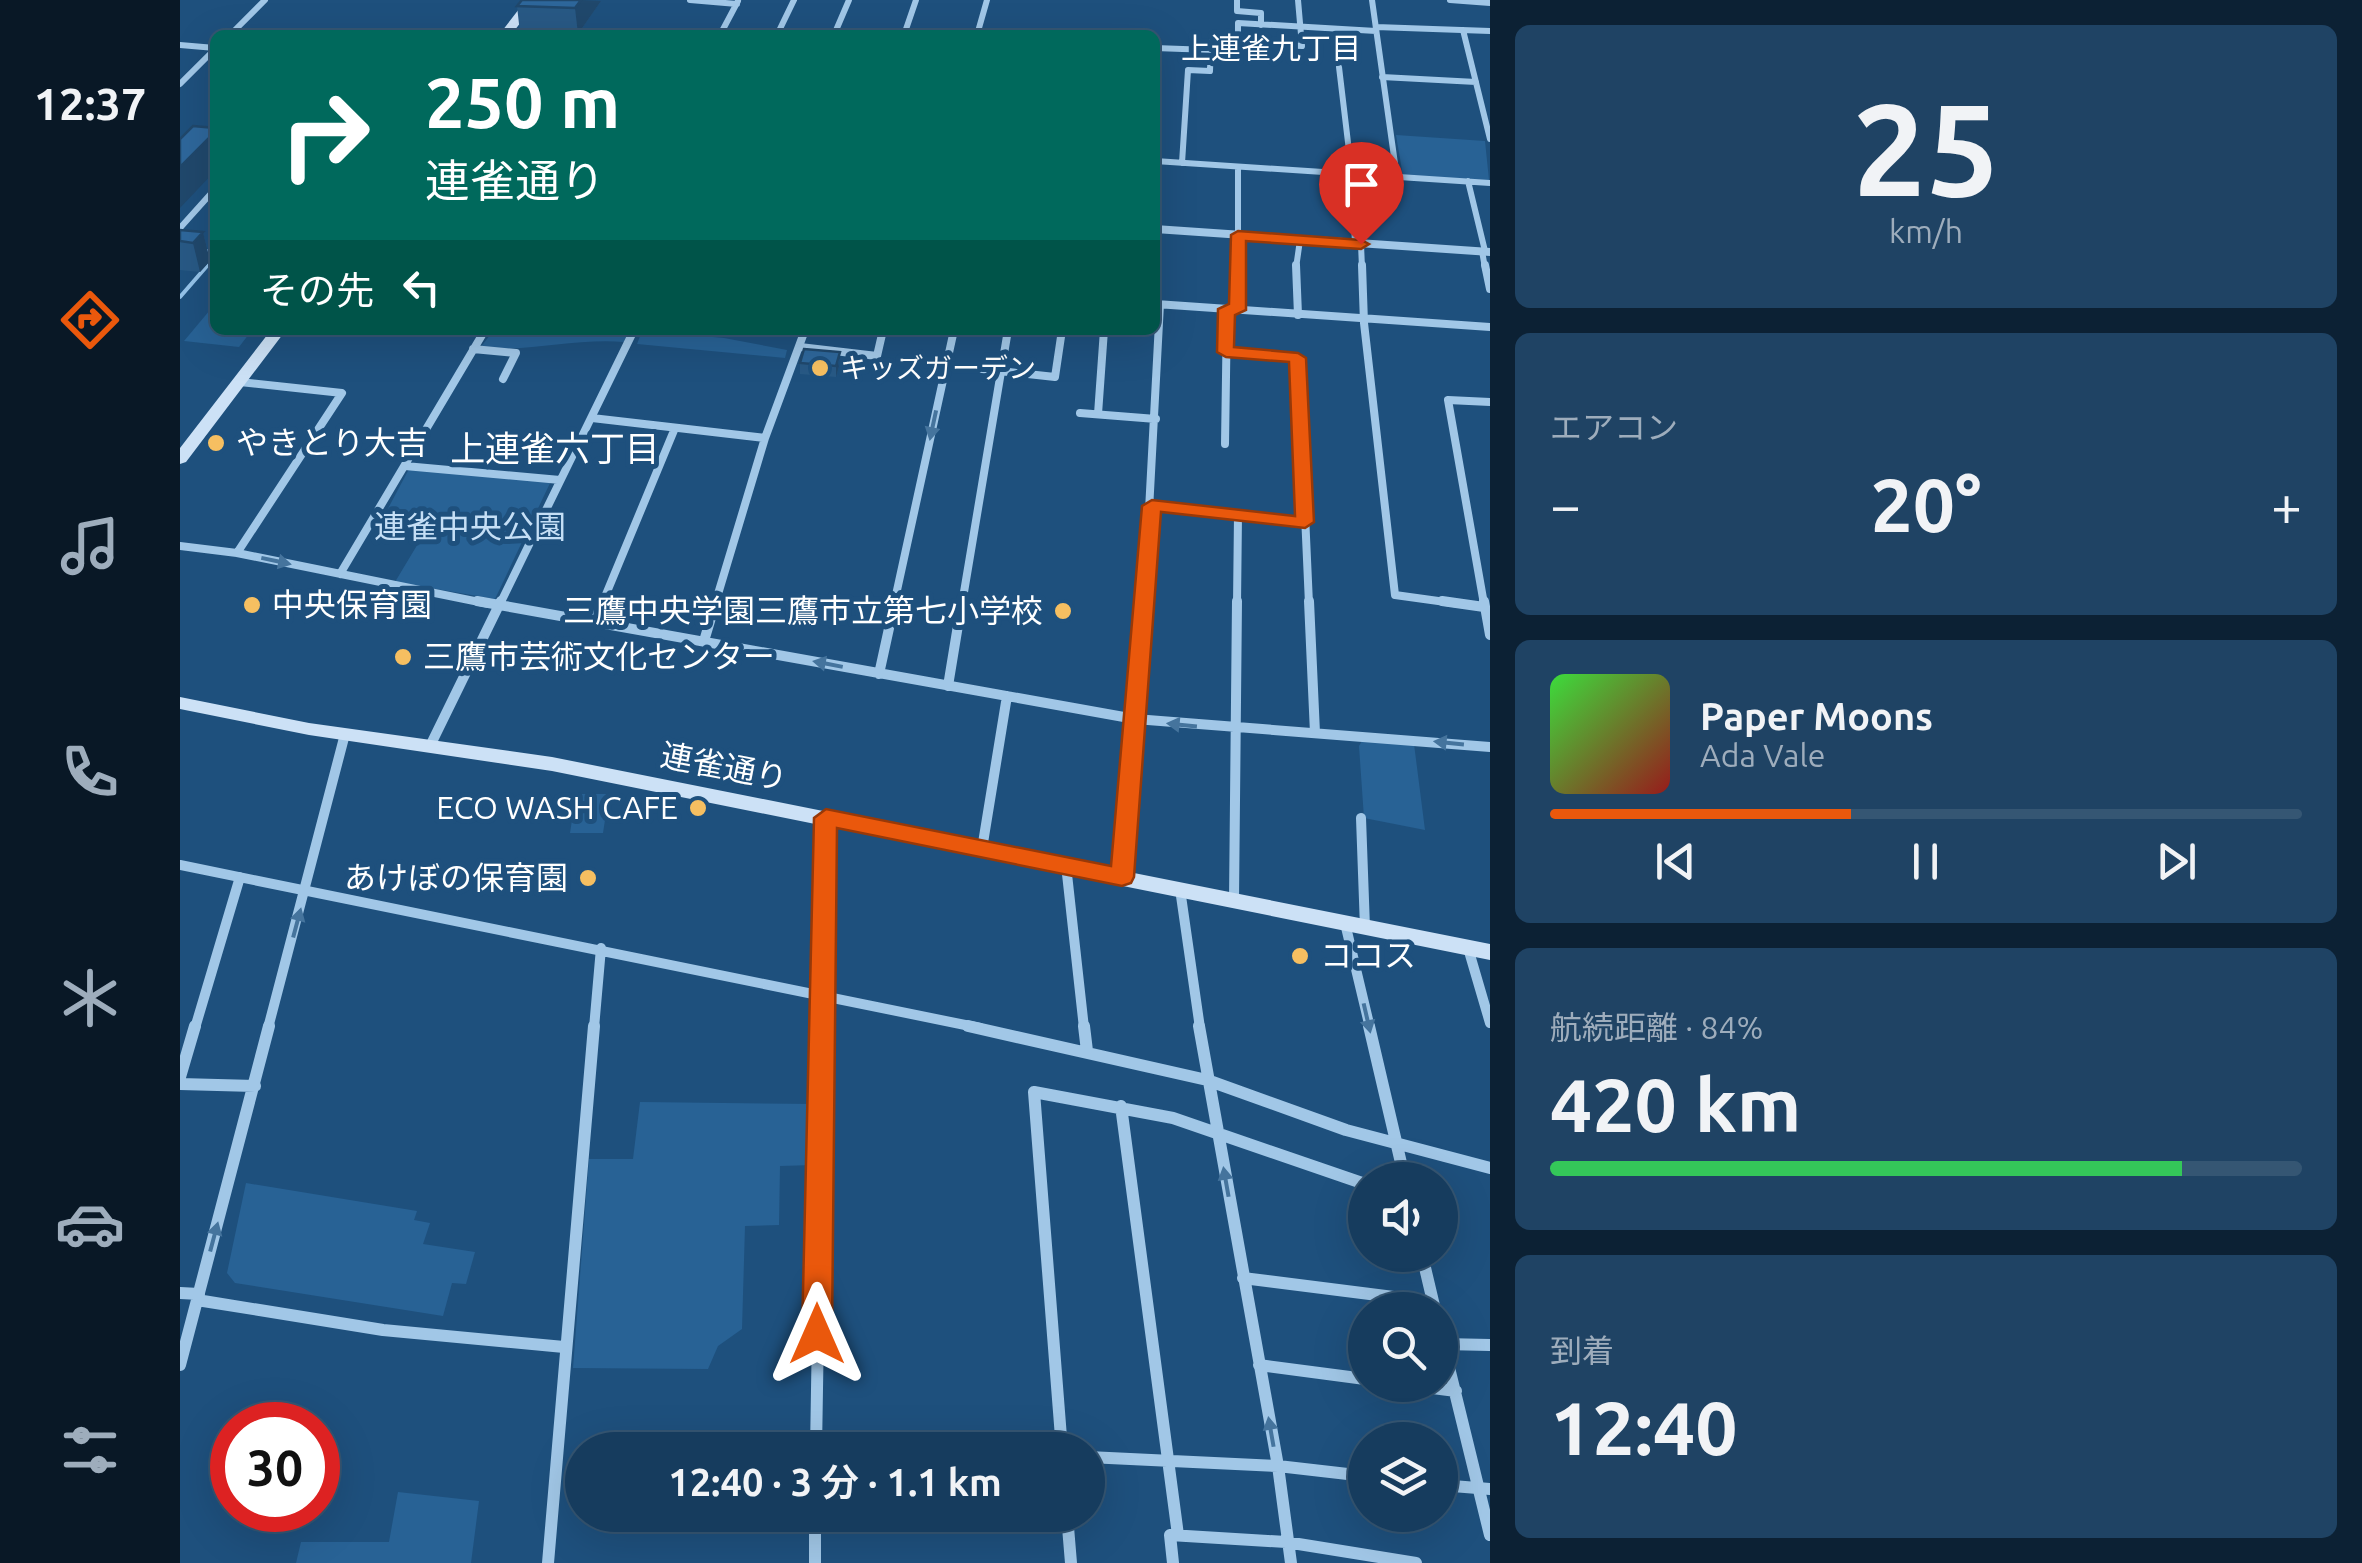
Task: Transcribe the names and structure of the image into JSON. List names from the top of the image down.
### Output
{
  "streets": {
    "main road": ["連雀通り"]
  },
  "districts": ["上連雀九丁目", "上連雀六丁目"],
  "parks": ["連雀中央公園"],
  "places": [
    "キッズガーデン",
    "やきとり大吉",
    "中央保育園",
    "三鷹中央学園三鷹市立第七小学校",
    "三鷹市芸術文化センター",
    "ECO WASH CAFE",
    "あけぼの保育園",
    "ココス"
  ],
  "page": {
    "tabs": "12:37",
    "tile": [
      ["25", "km/h"],
      "エアコン",
      ["航続距離 · 84%", "420 km"],
      ["到着", "12:40"]
    ],
    "turn": ["250 m", "連雀通り"],
    "then": "その先",
    "heat": ["−", "20°", "+"],
    "song": ["Paper Moons", "Ada Vale"],
    "limit": "30",
    "trip": "12:40 · 3 分 · 1.1 km"
  }
}
